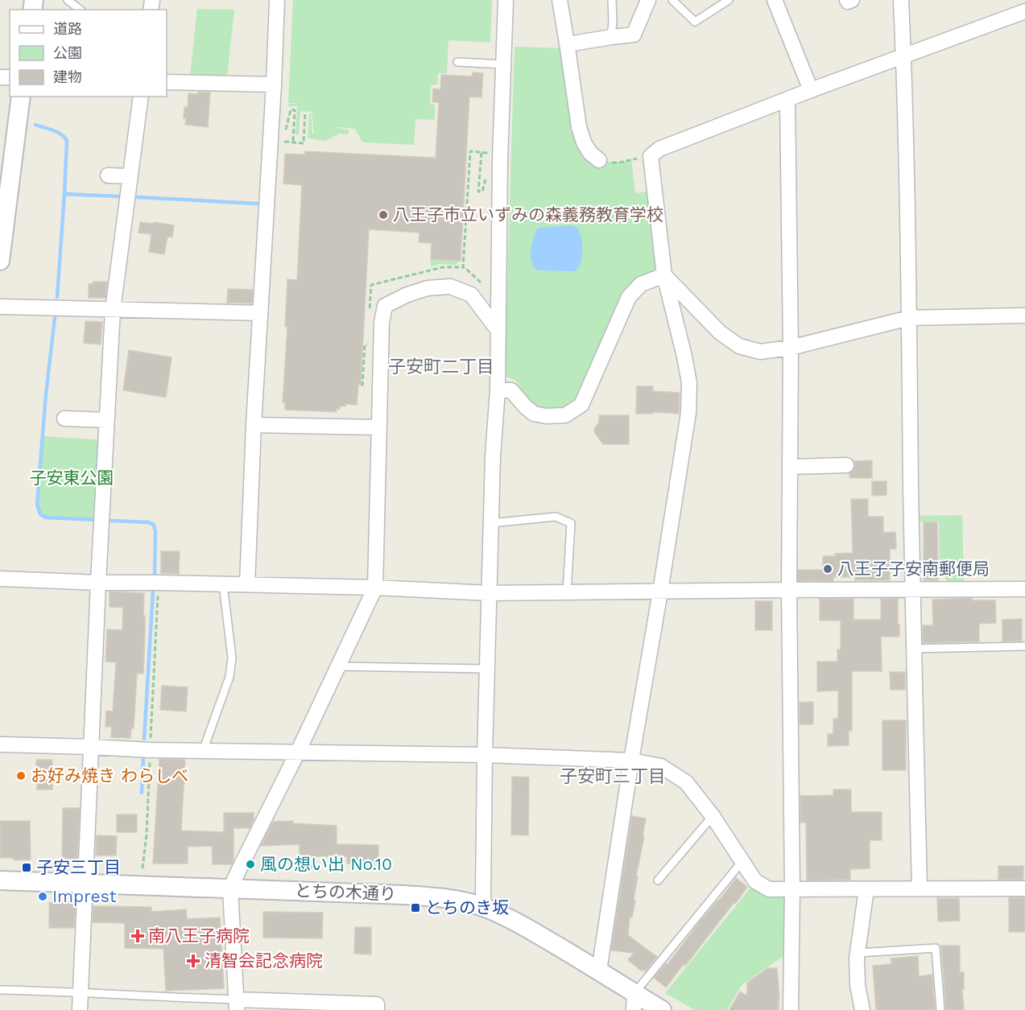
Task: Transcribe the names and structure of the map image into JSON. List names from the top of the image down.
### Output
{
  "streets": {
    "street": ["とちの木通り"]
  },
  "districts": ["子安町二丁目", "子安町三丁目"],
  "parks": ["子安東公園"],
  "places": {
    "other": [
      "八王子市立いずみの森義務教育学校",
      "八王子子安南郵便局",
      "お好み焼き わらしべ",
      "風の想い出 No.10",
      "Imprest"
    ],
    "transit": ["子安三丁目", "とちのき坂"],
    "health": ["南八王子病院", "清智会記念病院"]
  },
  "legend": ["道路", "公園", "建物"]
}
